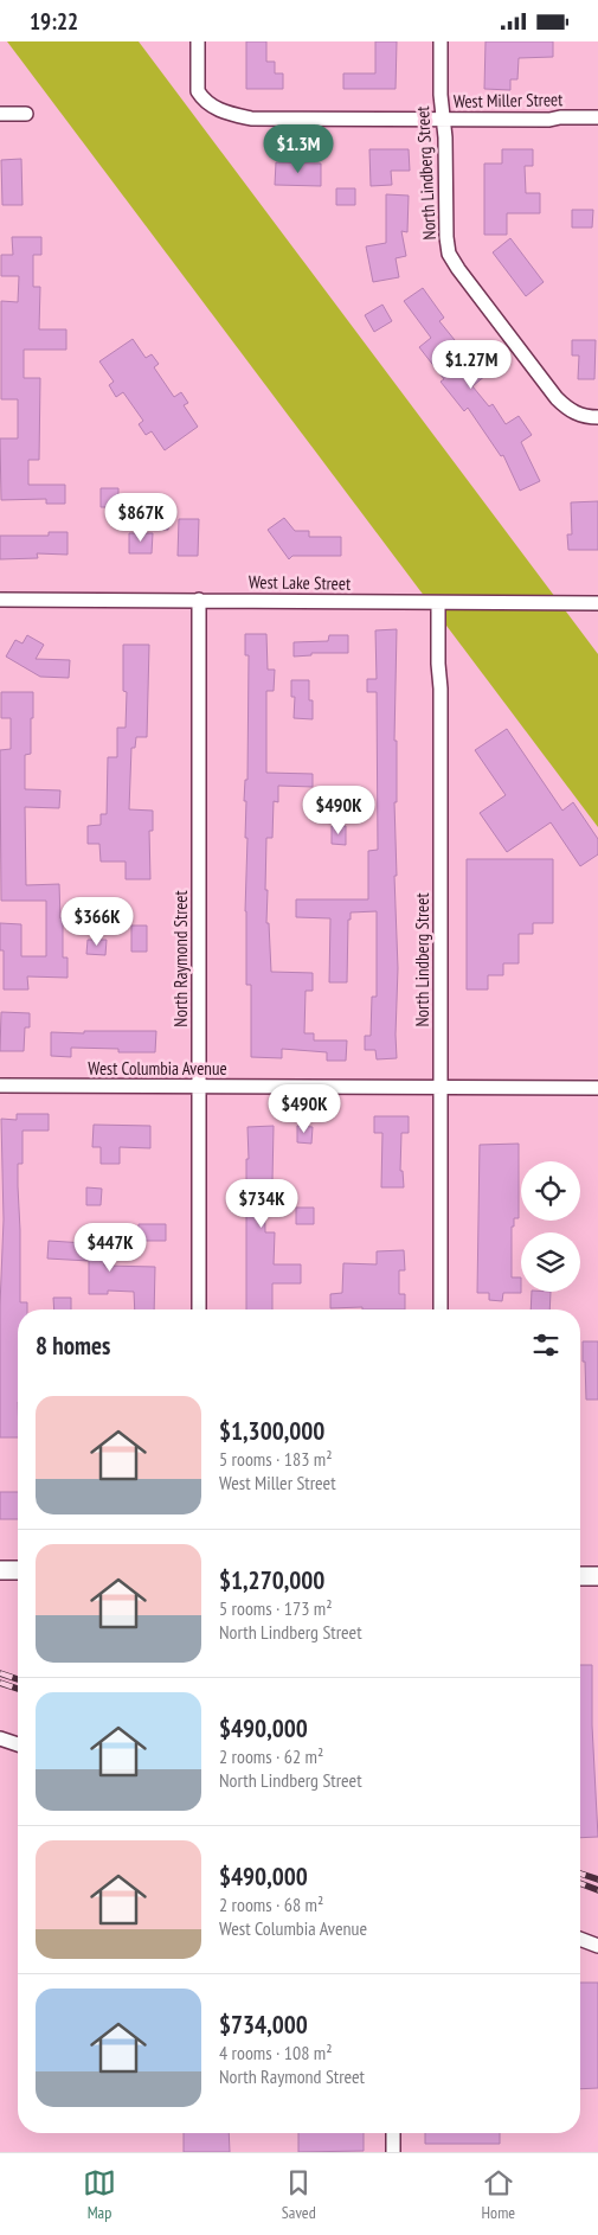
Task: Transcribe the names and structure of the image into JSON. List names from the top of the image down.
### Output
{
  "streets": {
    "street": [
      "West Miller Street",
      "North Lindberg Street",
      "West Lake Street",
      "North Raymond Street",
      "West Columbia Avenue"
    ]
  },
  "crossings": [
    ["West Miller Street", "North Lindberg Street"],
    ["North Lindberg Street", "West Lake Street"],
    ["North Lindberg Street", "West Columbia Avenue"],
    ["West Lake Street", "North Raymond Street"],
    ["North Raymond Street", "West Columbia Avenue"]
  ],
  "page": {
    "status": "19:22",
    "price": [
      "$1.3M",
      "$1.27M",
      "$867K",
      "$490K",
      "$366K",
      "$490K",
      "$734K",
      "$447K"
    ],
    "heading": "8 homes",
    "list": [
      {
        "name": "$1,300,000",
        "note": "5 rooms · 183 m² · West Miller Street"
      },
      {
        "name": "$1,270,000",
        "note": "5 rooms · 173 m² · North Lindberg Street"
      },
      {
        "name": "$490,000",
        "note": "2 rooms · 62 m² · North Lindberg Street"
      },
      {
        "name": "$490,000",
        "note": "2 rooms · 68 m² · West Columbia Avenue"
      },
      {
        "name": "$734,000",
        "note": "4 rooms · 108 m² · North Raymond Street"
      }
    ],
    "tabs": ["Map", "Saved", "Home"]
  }
}
